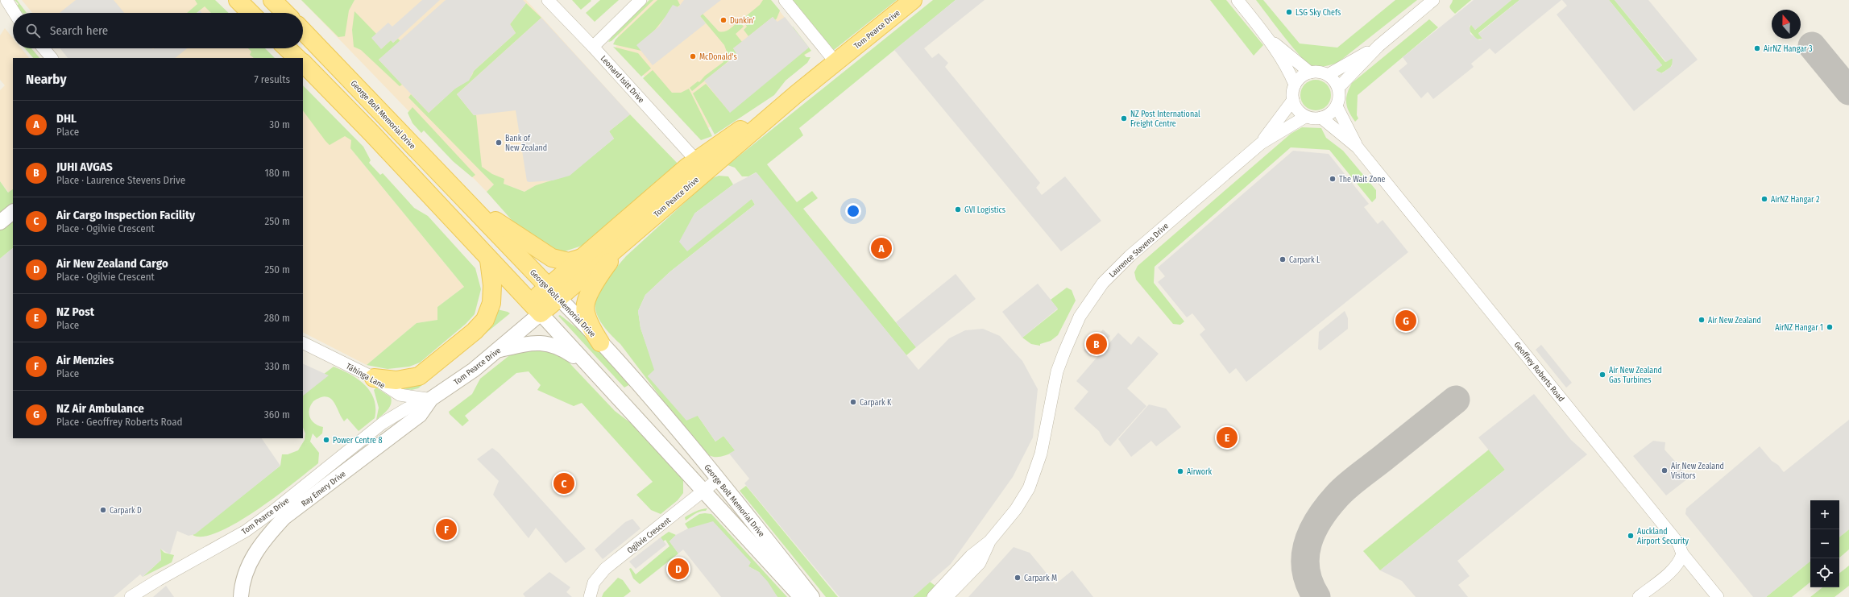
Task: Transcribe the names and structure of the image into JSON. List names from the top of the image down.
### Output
{
  "streets": {
    "main road": ["Tom Pearce Drive", "George Bolt Memorial Drive"],
    "street": [
      "Leonard Isitt Drive",
      "Laurence Stevens Drive",
      "Geoffrey Roberts Road",
      "Tāhinga Lane",
      "Ray Emery Drive",
      "Ogilvie Crescent"
    ]
  },
  "crossings": [
    ["Tom Pearce Drive", "Leonard Isitt Drive"],
    ["Tom Pearce Drive", "George Bolt Memorial Drive"],
    ["Tom Pearce Drive", "Tāhinga Lane"],
    ["Tom Pearce Drive", "Ray Emery Drive"],
    ["George Bolt Memorial Drive", "Ogilvie Crescent"],
    ["Laurence Stevens Drive", "Geoffrey Roberts Road"],
    ["Tāhinga Lane", "Ray Emery Drive"]
  ],
  "places": [
    "LSG Sky Chefs",
    "Dunkin'",
    "AirNZ Hangar 3",
    "McDonald's",
    "NZ Post International Freight Centre",
    "Bank of New Zealand",
    "The Wait Zone",
    "AirNZ Hangar 2",
    "GVI Logistics",
    "Carpark L",
    "Air New Zealand",
    "AirNZ Hangar 1",
    "Air New Zealand Gas Turbines",
    "Carpark K",
    "Power Centre 8",
    "Air New Zealand Visitors",
    "Airwork",
    "Carpark D",
    "Auckland Airport Security",
    "Carpark M"
  ],
  "north": "top",
  "page": {
    "search": "Search here",
    "heading": ["Nearby", "7 results"],
    "list": [
      {
        "mark": "A",
        "name": "DHL",
        "note": "Place",
        "value": "30 m"
      },
      {
        "mark": "B",
        "name": "JUHI AVGAS",
        "note": "Place · Laurence Stevens Drive",
        "value": "180 m"
      },
      {
        "mark": "C",
        "name": "Air Cargo Inspection Facility",
        "note": "Place · Ogilvie Crescent",
        "value": "250 m"
      },
      {
        "mark": "D",
        "name": "Air New Zealand Cargo",
        "note": "Place · Ogilvie Crescent",
        "value": "250 m"
      },
      {
        "mark": "E",
        "name": "NZ Post",
        "note": "Place",
        "value": "280 m"
      },
      {
        "mark": "F",
        "name": "Air Menzies",
        "note": "Place",
        "value": "330 m"
      },
      {
        "mark": "G",
        "name": "NZ Air Ambulance",
        "note": "Place · Geoffrey Roberts Road",
        "value": "360 m"
      }
    ],
    "pins": [
      "A",
      "G",
      "B",
      "E",
      "C",
      "F",
      "D"
    ],
    "map_buttons": ["+", "−"]
  }
}
